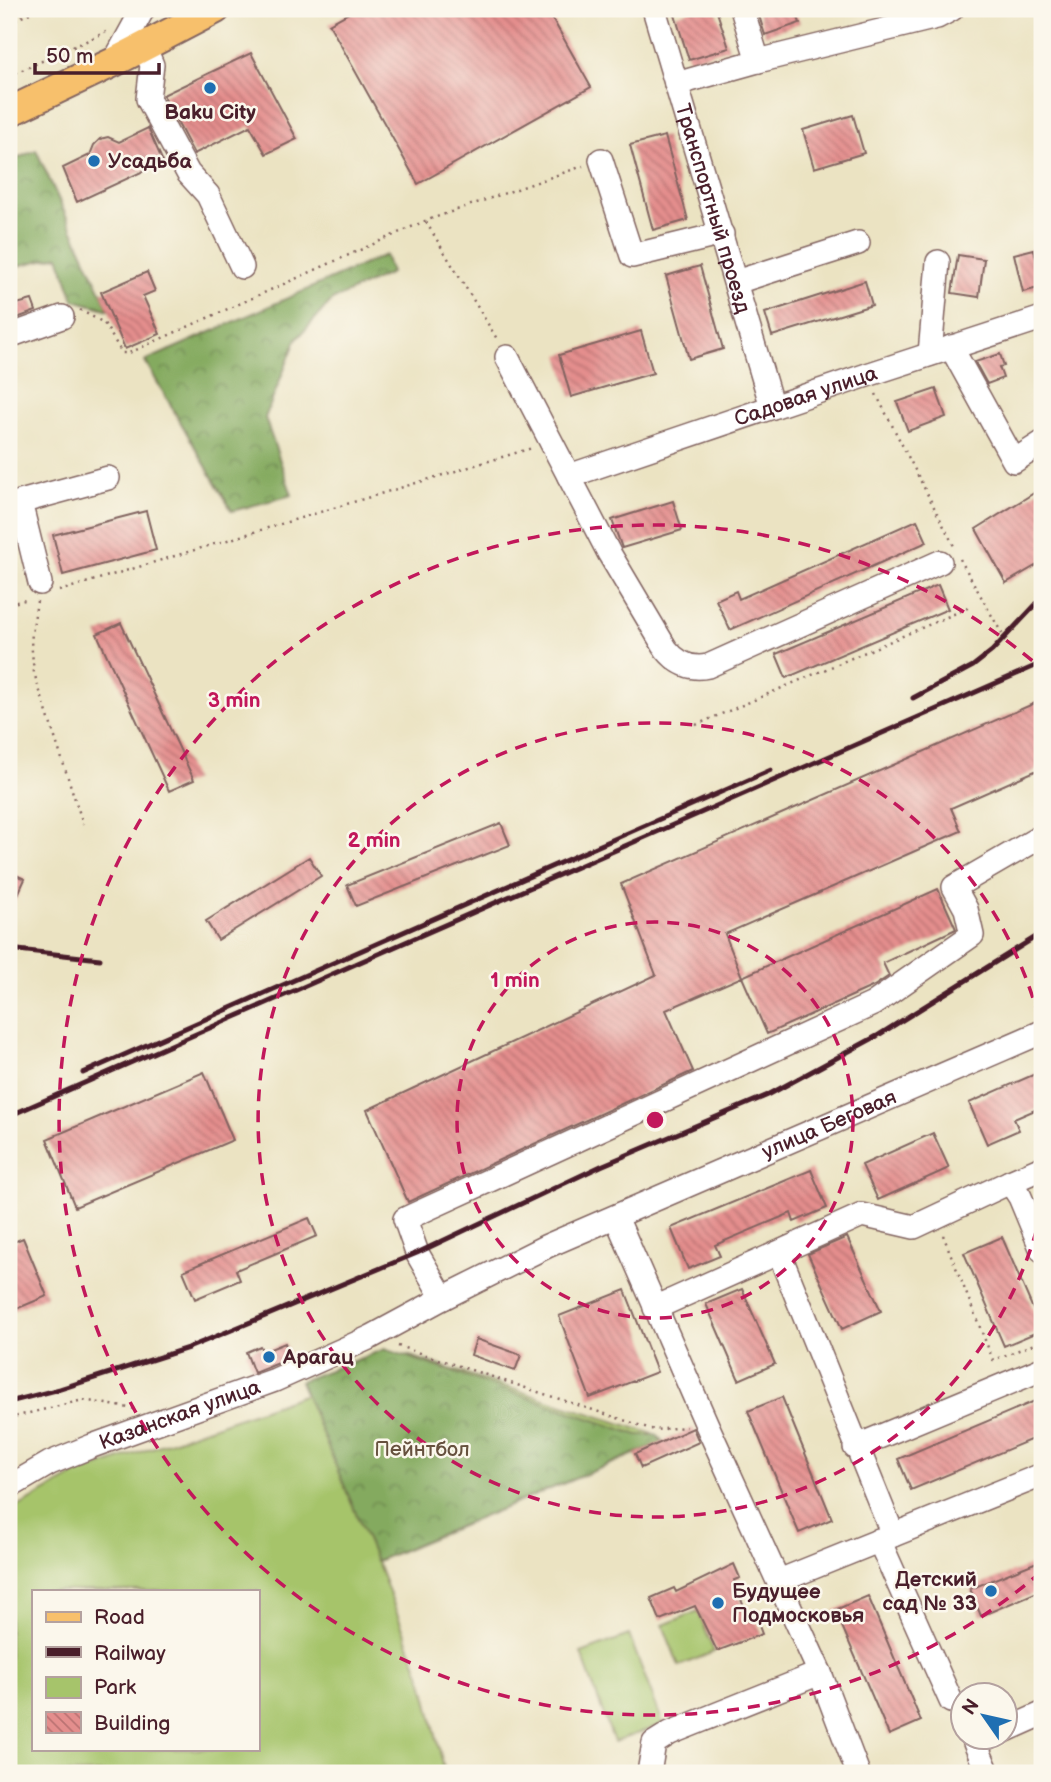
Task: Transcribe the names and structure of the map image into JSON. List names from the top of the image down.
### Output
{
  "streets": {
    "street": [
      "Транспортный проезд",
      "Садовая улица",
      "улица Беговая",
      "Казанская улица"
    ]
  },
  "crossings": [
    ["Транспортный проезд", "Садовая улица"],
    ["улица Беговая", "Казанская улица"]
  ],
  "parks": ["Пейнтбол"],
  "places": [
    "Baku City",
    "Усадьба",
    "Арагац",
    "Детский сад № 33",
    "Будущее Подмосковья"
  ],
  "legend": [
    "Road",
    "Railway",
    "Park",
    "Building"
  ],
  "scale_bar": "50 m",
  "north": "top left",
  "rings": ["3 min", "2 min", "1 min"]
}
